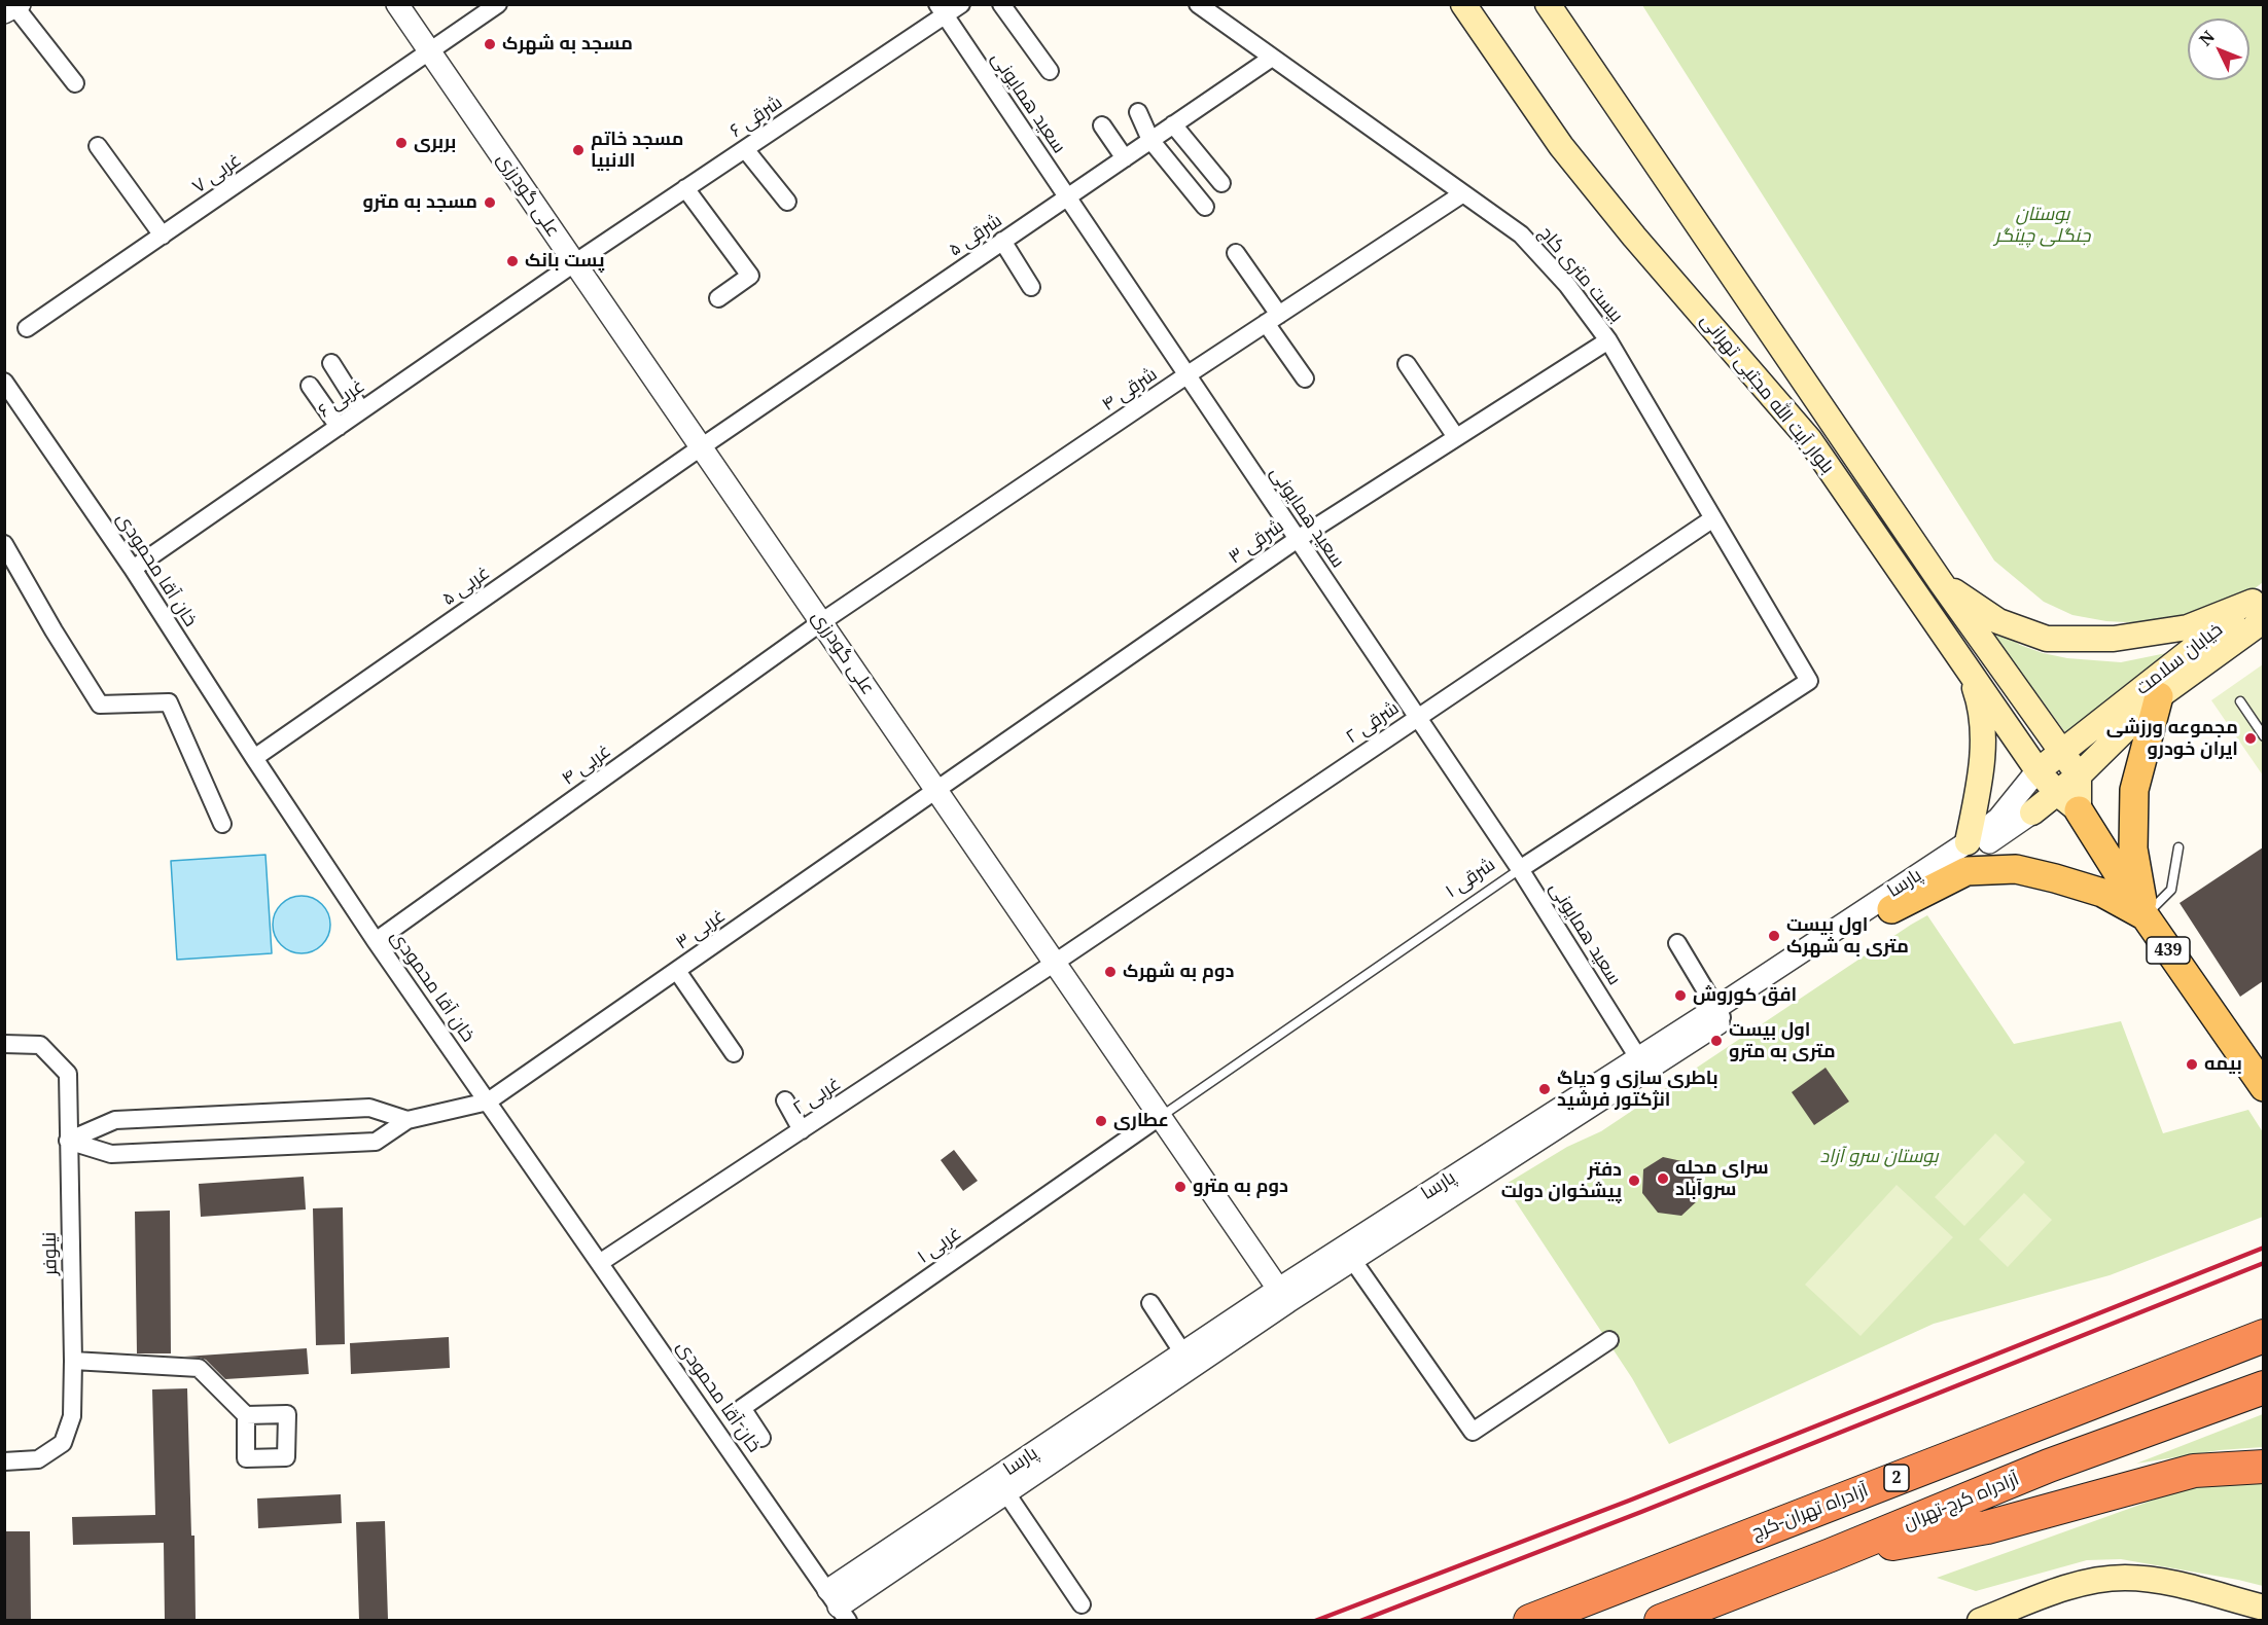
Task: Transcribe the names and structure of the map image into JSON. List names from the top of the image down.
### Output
{
  "streets": {
    "highway": ["2", "آزادراه کرج-تهران", "آزادراه تهران-کرج"],
    "main road": ["بلوار آیت الله مجتبی تهرانی", "خیابان سلامت", "439"],
    "street": [
      "سعید همایونی",
      "۶ شرقی",
      "۷ غربی",
      "علی گودرزی",
      "۵ شرقی",
      "بیست متری کاج",
      "۴ شرقی",
      "۶ غربی",
      "۳ شرقی",
      "خان آقا محمودی",
      "۵ غربی",
      "۲ شرقی",
      "۴ غربی",
      "۱ شرقی",
      "پارسا",
      "۳ غربی",
      "۲ غربی",
      "۱ غربی",
      "نیلوفر"
    ]
  },
  "crossings": [
    ["سعید همایونی", "۶ شرقی"],
    ["سعید همایونی", "۵ شرقی"],
    ["سعید همایونی", "۴ شرقی"],
    ["سعید همایونی", "۳ شرقی"],
    ["سعید همایونی", "۲ شرقی"],
    ["سعید همایونی", "۱ شرقی"],
    ["سعید همایونی", "پارسا"],
    ["۶ شرقی", "علی گودرزی"],
    ["۶ شرقی", "۶ غربی"],
    ["۷ غربی", "علی گودرزی"],
    ["علی گودرزی", "۵ شرقی"],
    ["علی گودرزی", "۴ شرقی"],
    ["علی گودرزی", "۶ غربی"],
    ["علی گودرزی", "۳ شرقی"],
    ["علی گودرزی", "۵ غربی"],
    ["علی گودرزی", "۲ شرقی"],
    ["علی گودرزی", "۴ غربی"],
    ["علی گودرزی", "۱ شرقی"],
    ["علی گودرزی", "پارسا"],
    ["علی گودرزی", "۳ غربی"],
    ["علی گودرزی", "۲ غربی"],
    ["علی گودرزی", "۱ غربی"],
    ["۵ شرقی", "بیست متری کاج"],
    ["۵ شرقی", "۵ غربی"],
    ["بیست متری کاج", "۴ شرقی"],
    ["بیست متری کاج", "۳ شرقی"],
    ["بیست متری کاج", "۲ شرقی"],
    ["بیست متری کاج", "۱ شرقی"],
    ["۴ شرقی", "۴ غربی"],
    ["بلوار آیت الله مجتبی تهرانی", "خیابان سلامت"],
    ["بلوار آیت الله مجتبی تهرانی", "پارسا"],
    ["بلوار آیت الله مجتبی تهرانی", "439"],
    ["۶ غربی", "خان آقا محمودی"],
    ["۳ شرقی", "۳ غربی"],
    ["خان آقا محمودی", "۵ غربی"],
    ["خان آقا محمودی", "۴ غربی"],
    ["خان آقا محمودی", "پارسا"],
    ["خان آقا محمودی", "۳ غربی"],
    ["خان آقا محمودی", "۲ غربی"],
    ["خیابان سلامت", "پارسا"],
    ["۲ شرقی", "۲ غربی"],
    ["۱ شرقی", "۱ غربی"]
  ],
  "parks": ["بوستان جنگلی چیتگر", "بوستان سرو آزاد"],
  "places": [
    "مسجد به شهرک",
    "بربری",
    "مسجد خاتم الانبیا",
    "مسجد به مترو",
    "پست بانک",
    "مجموعه ورزشی ایران خودرو",
    "اول بیست متری به شهرک",
    "دوم به شهرک",
    "افق کوروش",
    "اول بیست متری به مترو",
    "بیمه",
    "باطری سازی و دیاگ انژکتور فرشید",
    "عطاری",
    "سرای محله سروآباد",
    "دفتر پیشخوان دولت",
    "دوم به مترو"
  ],
  "north": "top left"
}
